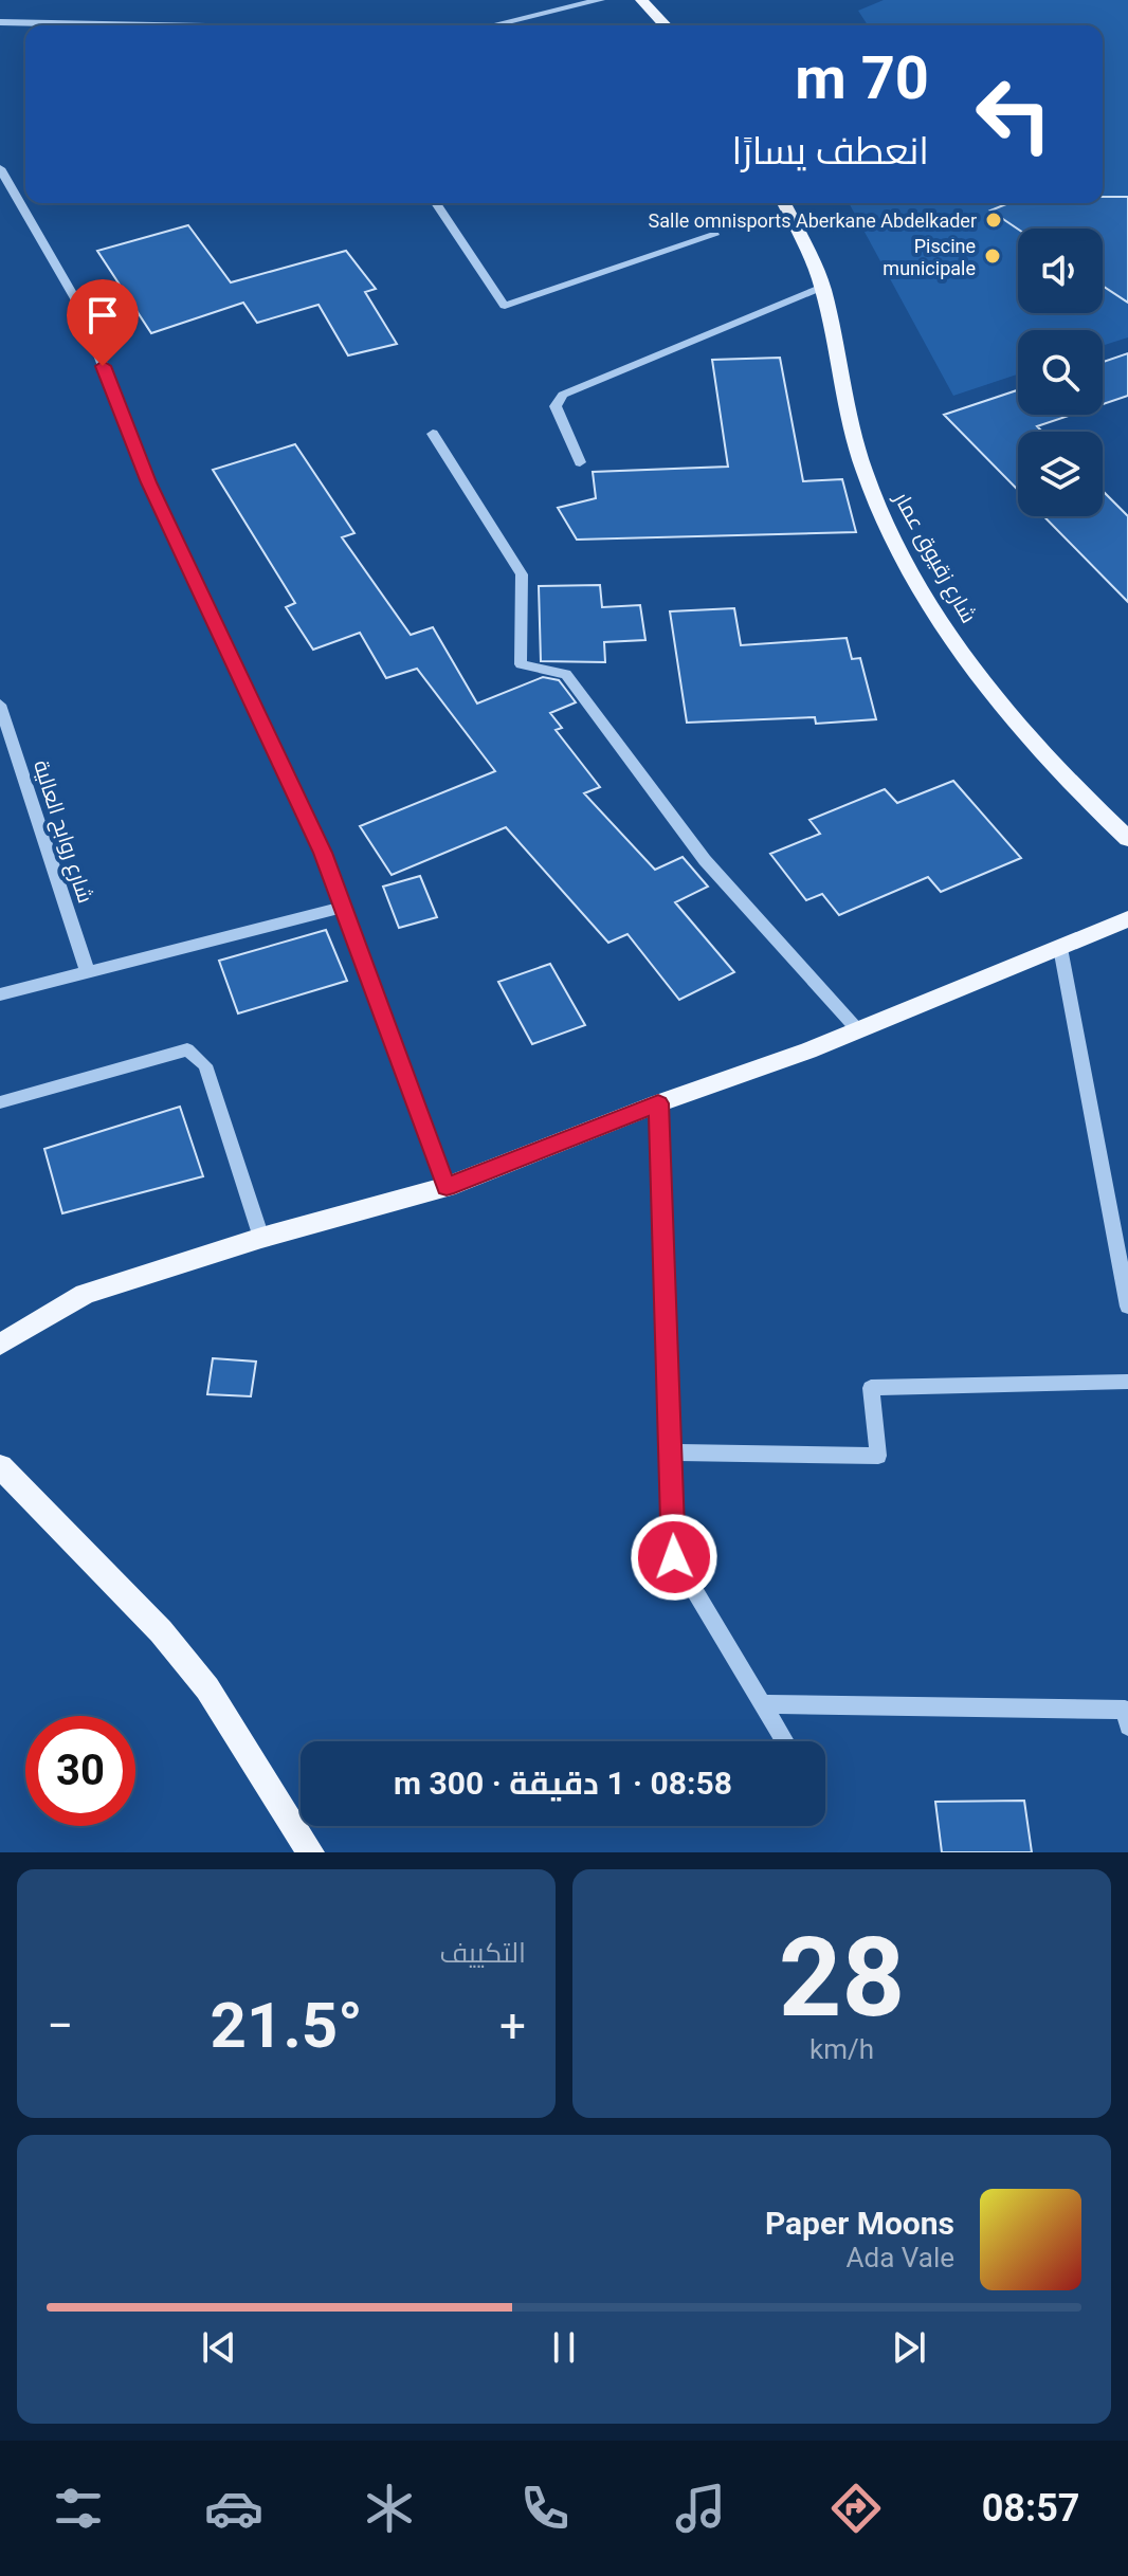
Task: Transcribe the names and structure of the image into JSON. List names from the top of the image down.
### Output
{
  "streets": {
    "main road": ["شارع زقيوق عمار"],
    "street": ["شارع روابح العالية"]
  },
  "places": ["Salle omnisports Aberkane Abdelkader", "Piscine municipale"],
  "page": {
    "turn": ["70 m", "انعطف يسارًا"],
    "limit": "30",
    "trip": "08:58 · 1 دقيقة · 300 m",
    "tile": [
      ["28", "km/h"],
      "التكييف"
    ],
    "heat": ["−", "21.5°", "+"],
    "song": ["Paper Moons", "Ada Vale"],
    "tabs": "08:57"
  }
}
